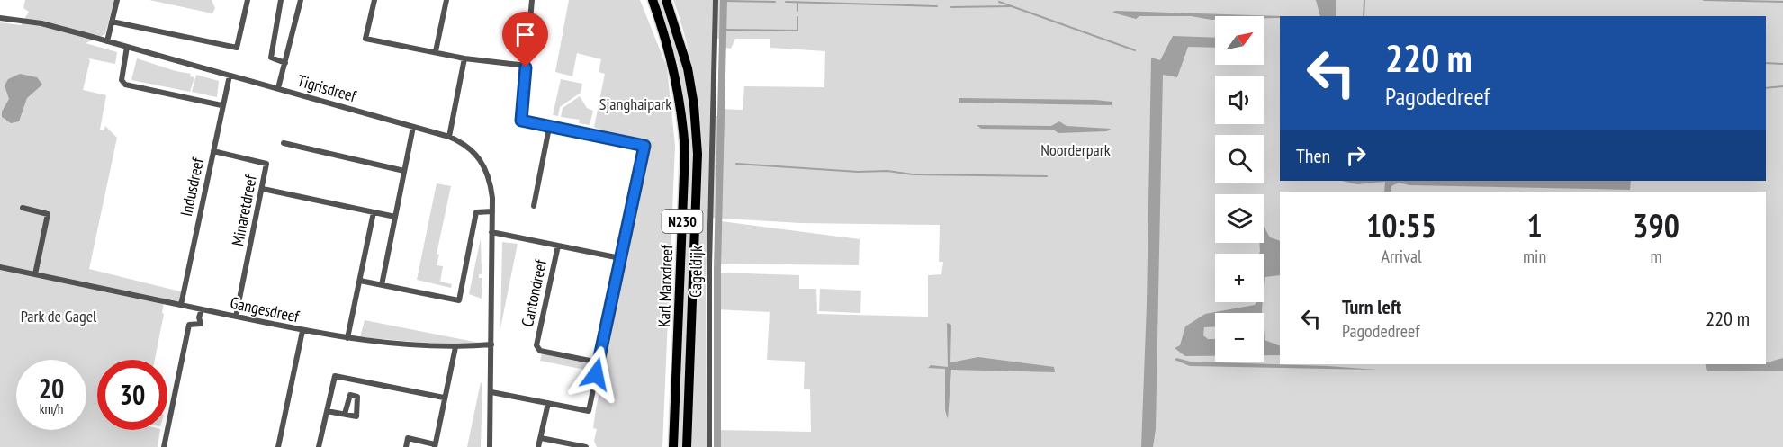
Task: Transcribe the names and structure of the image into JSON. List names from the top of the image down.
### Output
{
  "streets": {
    "highway": ["N230", "Karl Marxdreef"],
    "street": [
      "Tigrisdreef",
      "Indusdreef",
      "Minaretdreef",
      "Gageldijk",
      "Cantondreef",
      "Gangesdreef"
    ]
  },
  "crossings": [
    ["Tigrisdreef", "Indusdreef"],
    ["Tigrisdreef", "Gangesdreef"],
    ["Indusdreef", "Minaretdreef"],
    ["Indusdreef", "Gangesdreef"],
    ["Minaretdreef", "Gangesdreef"]
  ],
  "parks": ["Sjanghaipark", "Noorderpark", "Park de Gagel"],
  "north": "top right",
  "page": {
    "map_buttons": ["+", "−"],
    "turn": ["220 m", "Pagodedreef"],
    "then": "Then",
    "eta": [
      "10:55",
      "Arrival",
      "1",
      "min",
      "390",
      "m"
    ],
    "list": [
      {
        "name": "Turn left",
        "note": "Pagodedreef",
        "value": "220 m"
      }
    ],
    "speed": "20 km/h",
    "limit": "30"
  }
}
